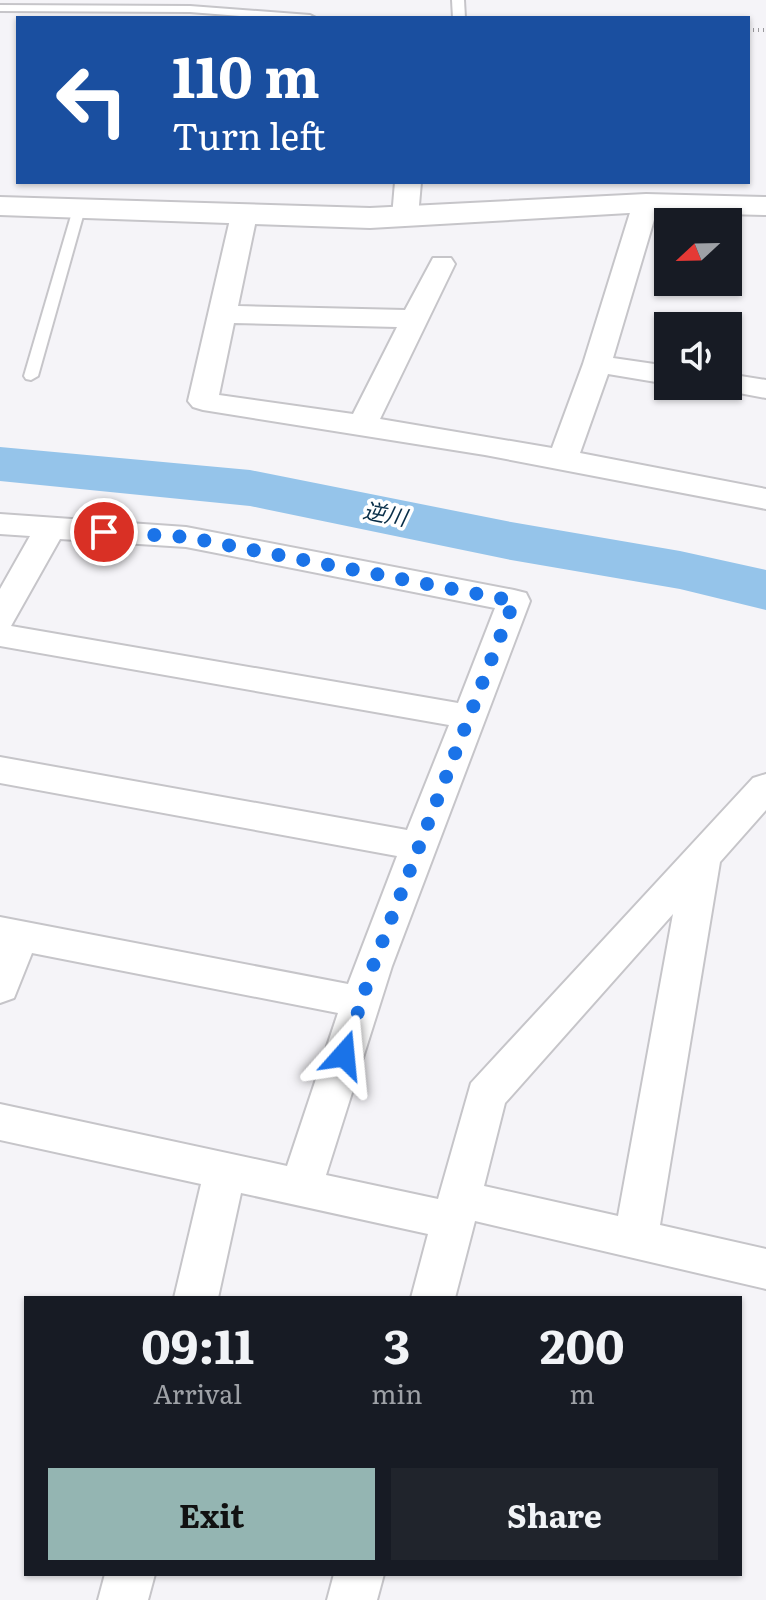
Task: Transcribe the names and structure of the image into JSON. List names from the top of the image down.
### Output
{
  "water": ["逆川"],
  "north": "left",
  "page": {
    "turn": ["110 m", "Turn left"],
    "eta": [
      "09:11",
      "Arrival",
      "3",
      "min",
      "200",
      "m"
    ],
    "buttons": ["Exit", "Share"]
  }
}
